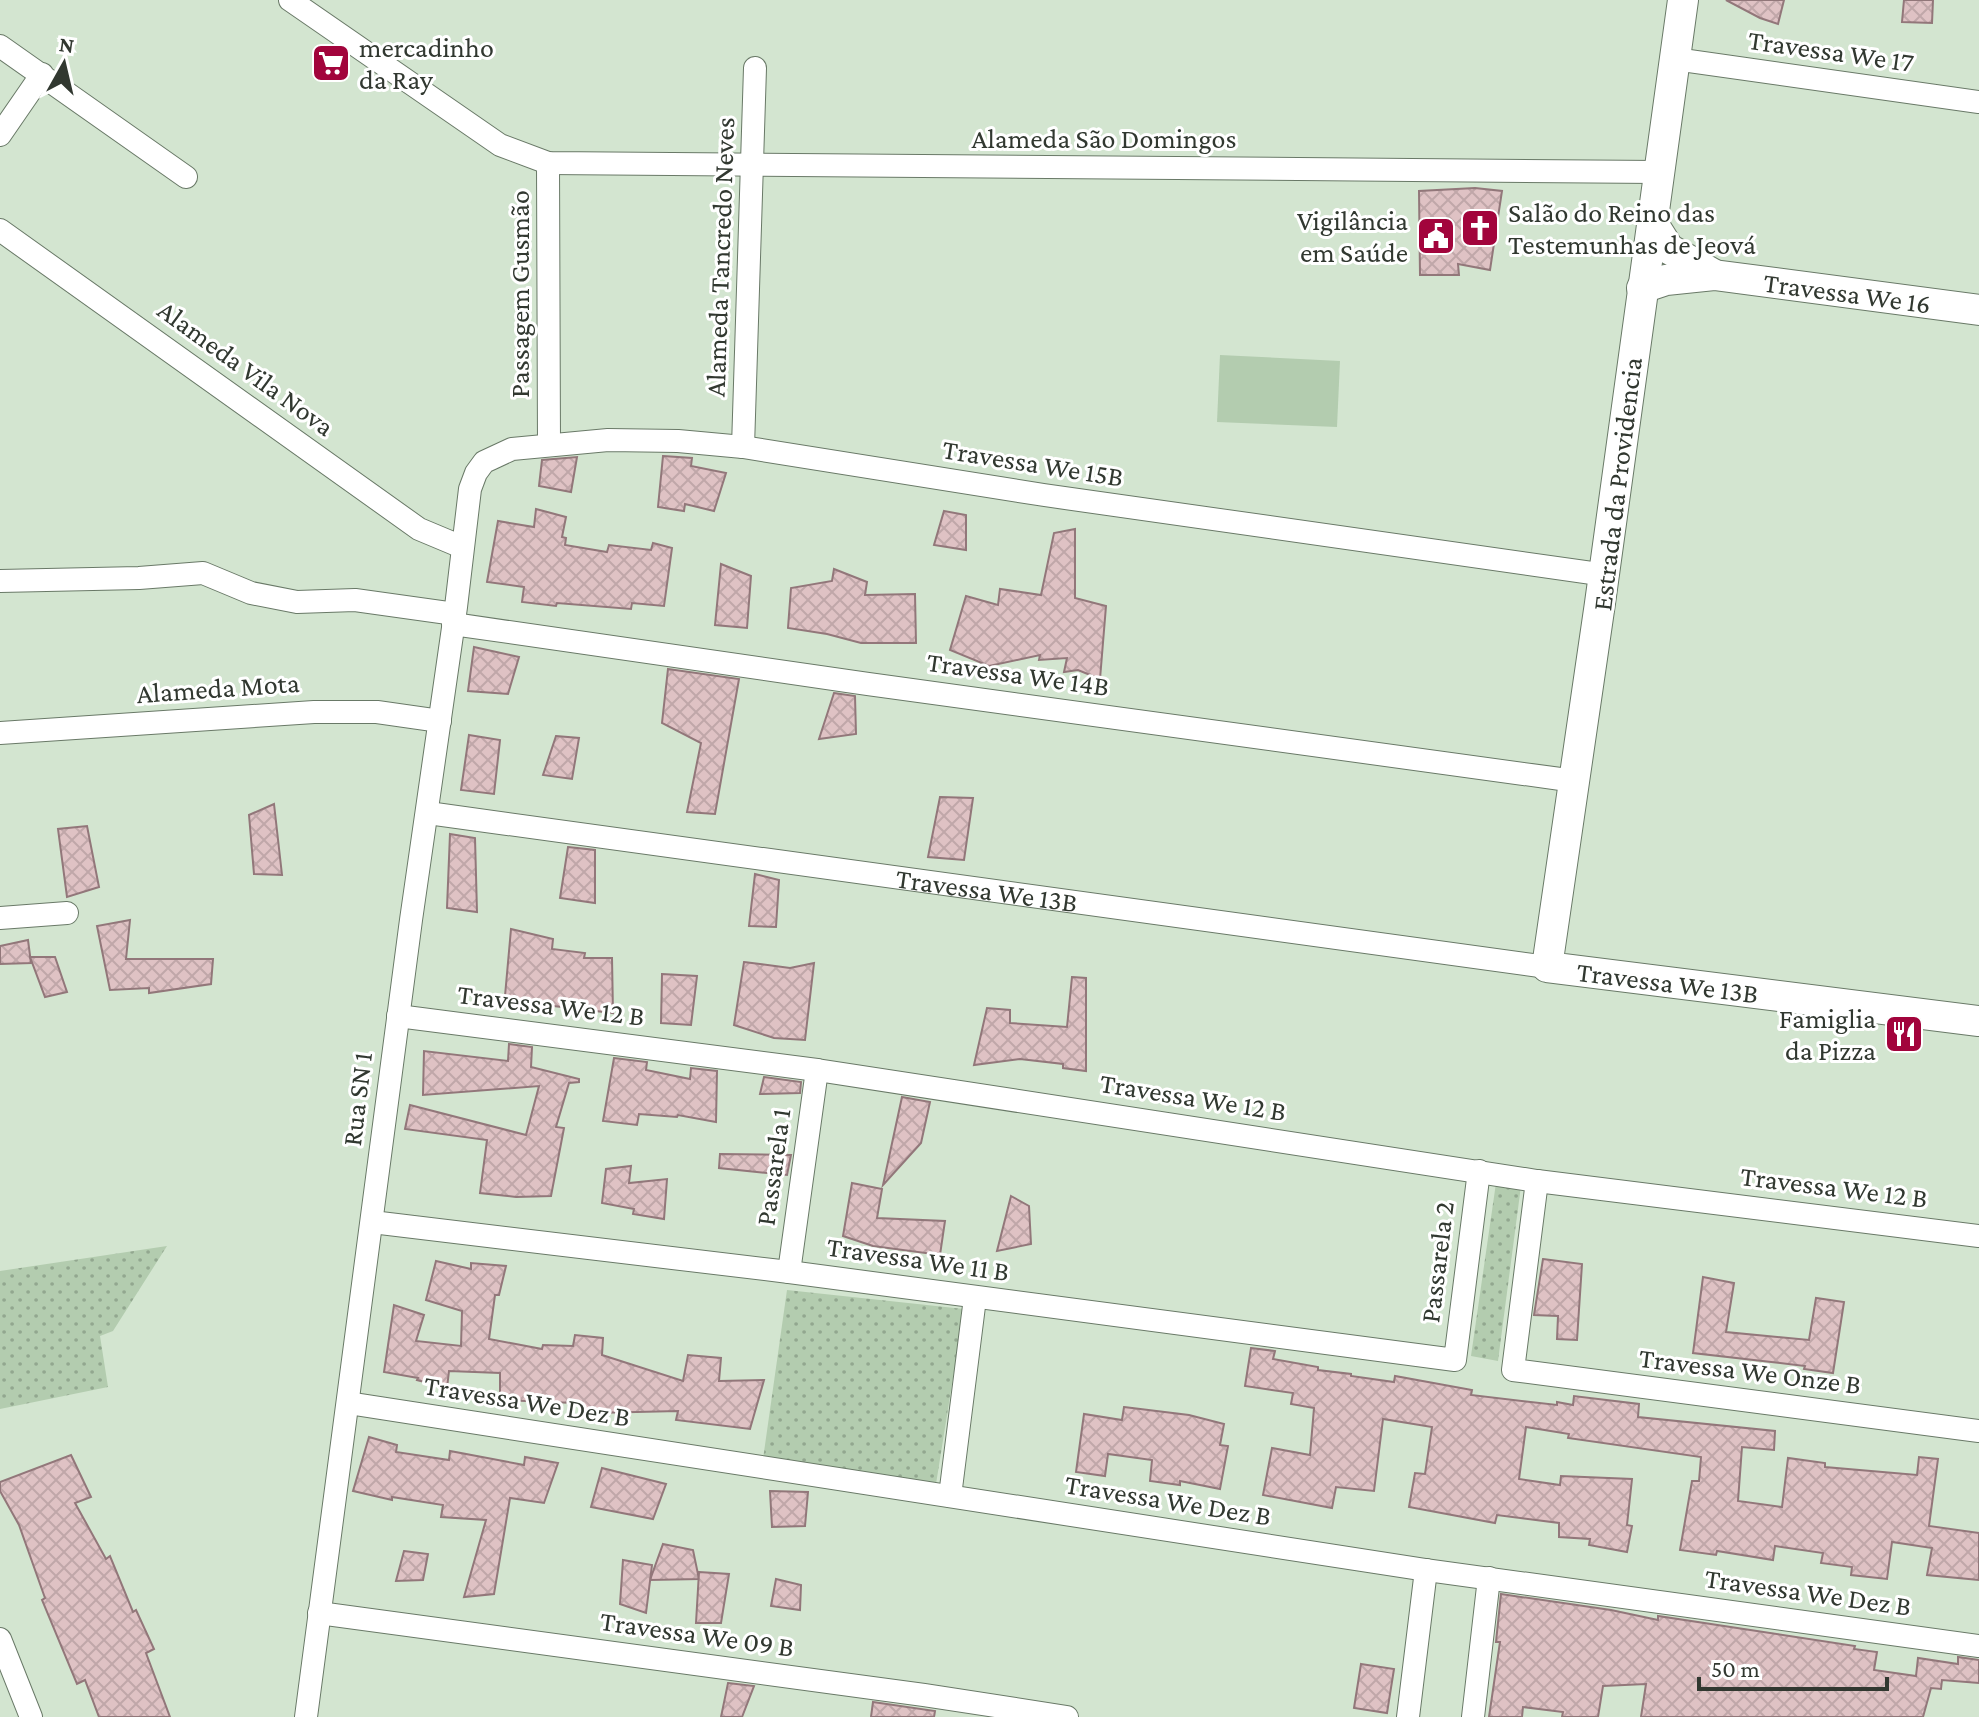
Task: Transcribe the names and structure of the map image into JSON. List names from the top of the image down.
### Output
{
  "streets": {
    "main road": ["Travessa We 16", "Estrada da Providencia", "Travessa We 13B"],
    "street": [
      "Travessa We 17",
      "Alameda São Domingos",
      "Alameda Tancredo Neves",
      "Passagem Gusmão",
      "Alameda Vila Nova",
      "Travessa We 15B",
      "Travessa We 14B",
      "Alameda Mota",
      "Travessa We 12 B",
      "Rua SN 1",
      "Passarela 1",
      "Travessa We 11 B",
      "Passarela 2",
      "Travessa We Onze B",
      "Travessa We Dez B",
      "Travessa We 09 B"
    ]
  },
  "crossings": [
    ["Travessa We 17", "Estrada da Providencia"],
    ["Alameda São Domingos", "Alameda Tancredo Neves"],
    ["Alameda São Domingos", "Passagem Gusmão"],
    ["Alameda São Domingos", "Estrada da Providencia"],
    ["Alameda Tancredo Neves", "Travessa We 15B"],
    ["Passagem Gusmão", "Travessa We 15B"],
    ["Alameda Vila Nova", "Rua SN 1"],
    ["Travessa We 15B", "Estrada da Providencia"],
    ["Travessa We 15B", "Rua SN 1"],
    ["Estrada da Providencia", "Travessa We 14B"],
    ["Estrada da Providencia", "Travessa We 13B"],
    ["Travessa We 14B", "Rua SN 1"],
    ["Alameda Mota", "Rua SN 1"],
    ["Travessa We 13B", "Rua SN 1"],
    ["Travessa We 12 B", "Rua SN 1"],
    ["Travessa We 12 B", "Passarela 1"],
    ["Travessa We 12 B", "Passarela 2"],
    ["Travessa We 12 B", "Travessa We Onze B"],
    ["Rua SN 1", "Travessa We 11 B"],
    ["Rua SN 1", "Travessa We Dez B"],
    ["Rua SN 1", "Travessa We 09 B"],
    ["Passarela 1", "Travessa We 11 B"],
    ["Travessa We 11 B", "Passarela 2"]
  ],
  "places": {
    "supermarket": ["mercadinho da Ray"],
    "church": ["Salão do Reino das Testemunhas de Jeová"],
    "public building": ["Vigilância em Saúde"],
    "restaurant": ["Famiglia da Pizza"]
  },
  "scale_bar": "50 m",
  "north": "top"
}
